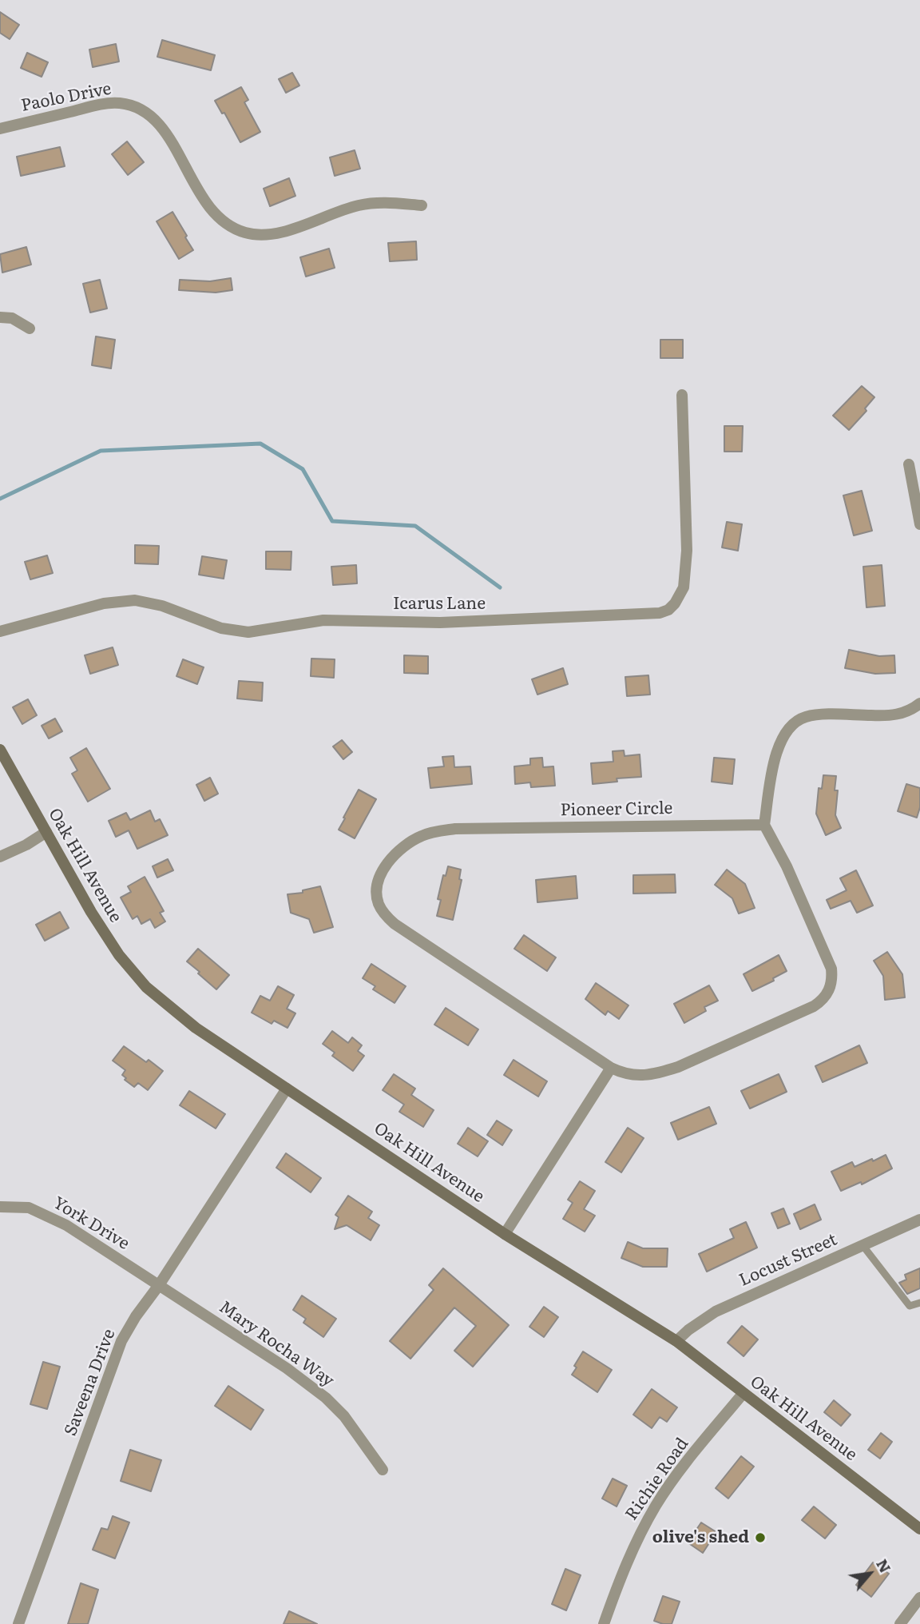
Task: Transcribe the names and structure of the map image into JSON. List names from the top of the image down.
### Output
{
  "streets": {
    "main road": ["Oak Hill Avenue"],
    "street": [
      "Paolo Drive",
      "Icarus Lane",
      "Pioneer Circle",
      "York Drive",
      "Locust Street",
      "Mary Rocha Way",
      "Saveena Drive",
      "Richie Road"
    ]
  },
  "crossings": [
    ["Oak Hill Avenue", "Locust Street"],
    ["Oak Hill Avenue", "Saveena Drive"],
    ["Oak Hill Avenue", "Richie Road"],
    ["York Drive", "Mary Rocha Way"],
    ["York Drive", "Saveena Drive"],
    ["Mary Rocha Way", "Saveena Drive"]
  ],
  "places": ["olive's shed"],
  "north": "top right"
}
